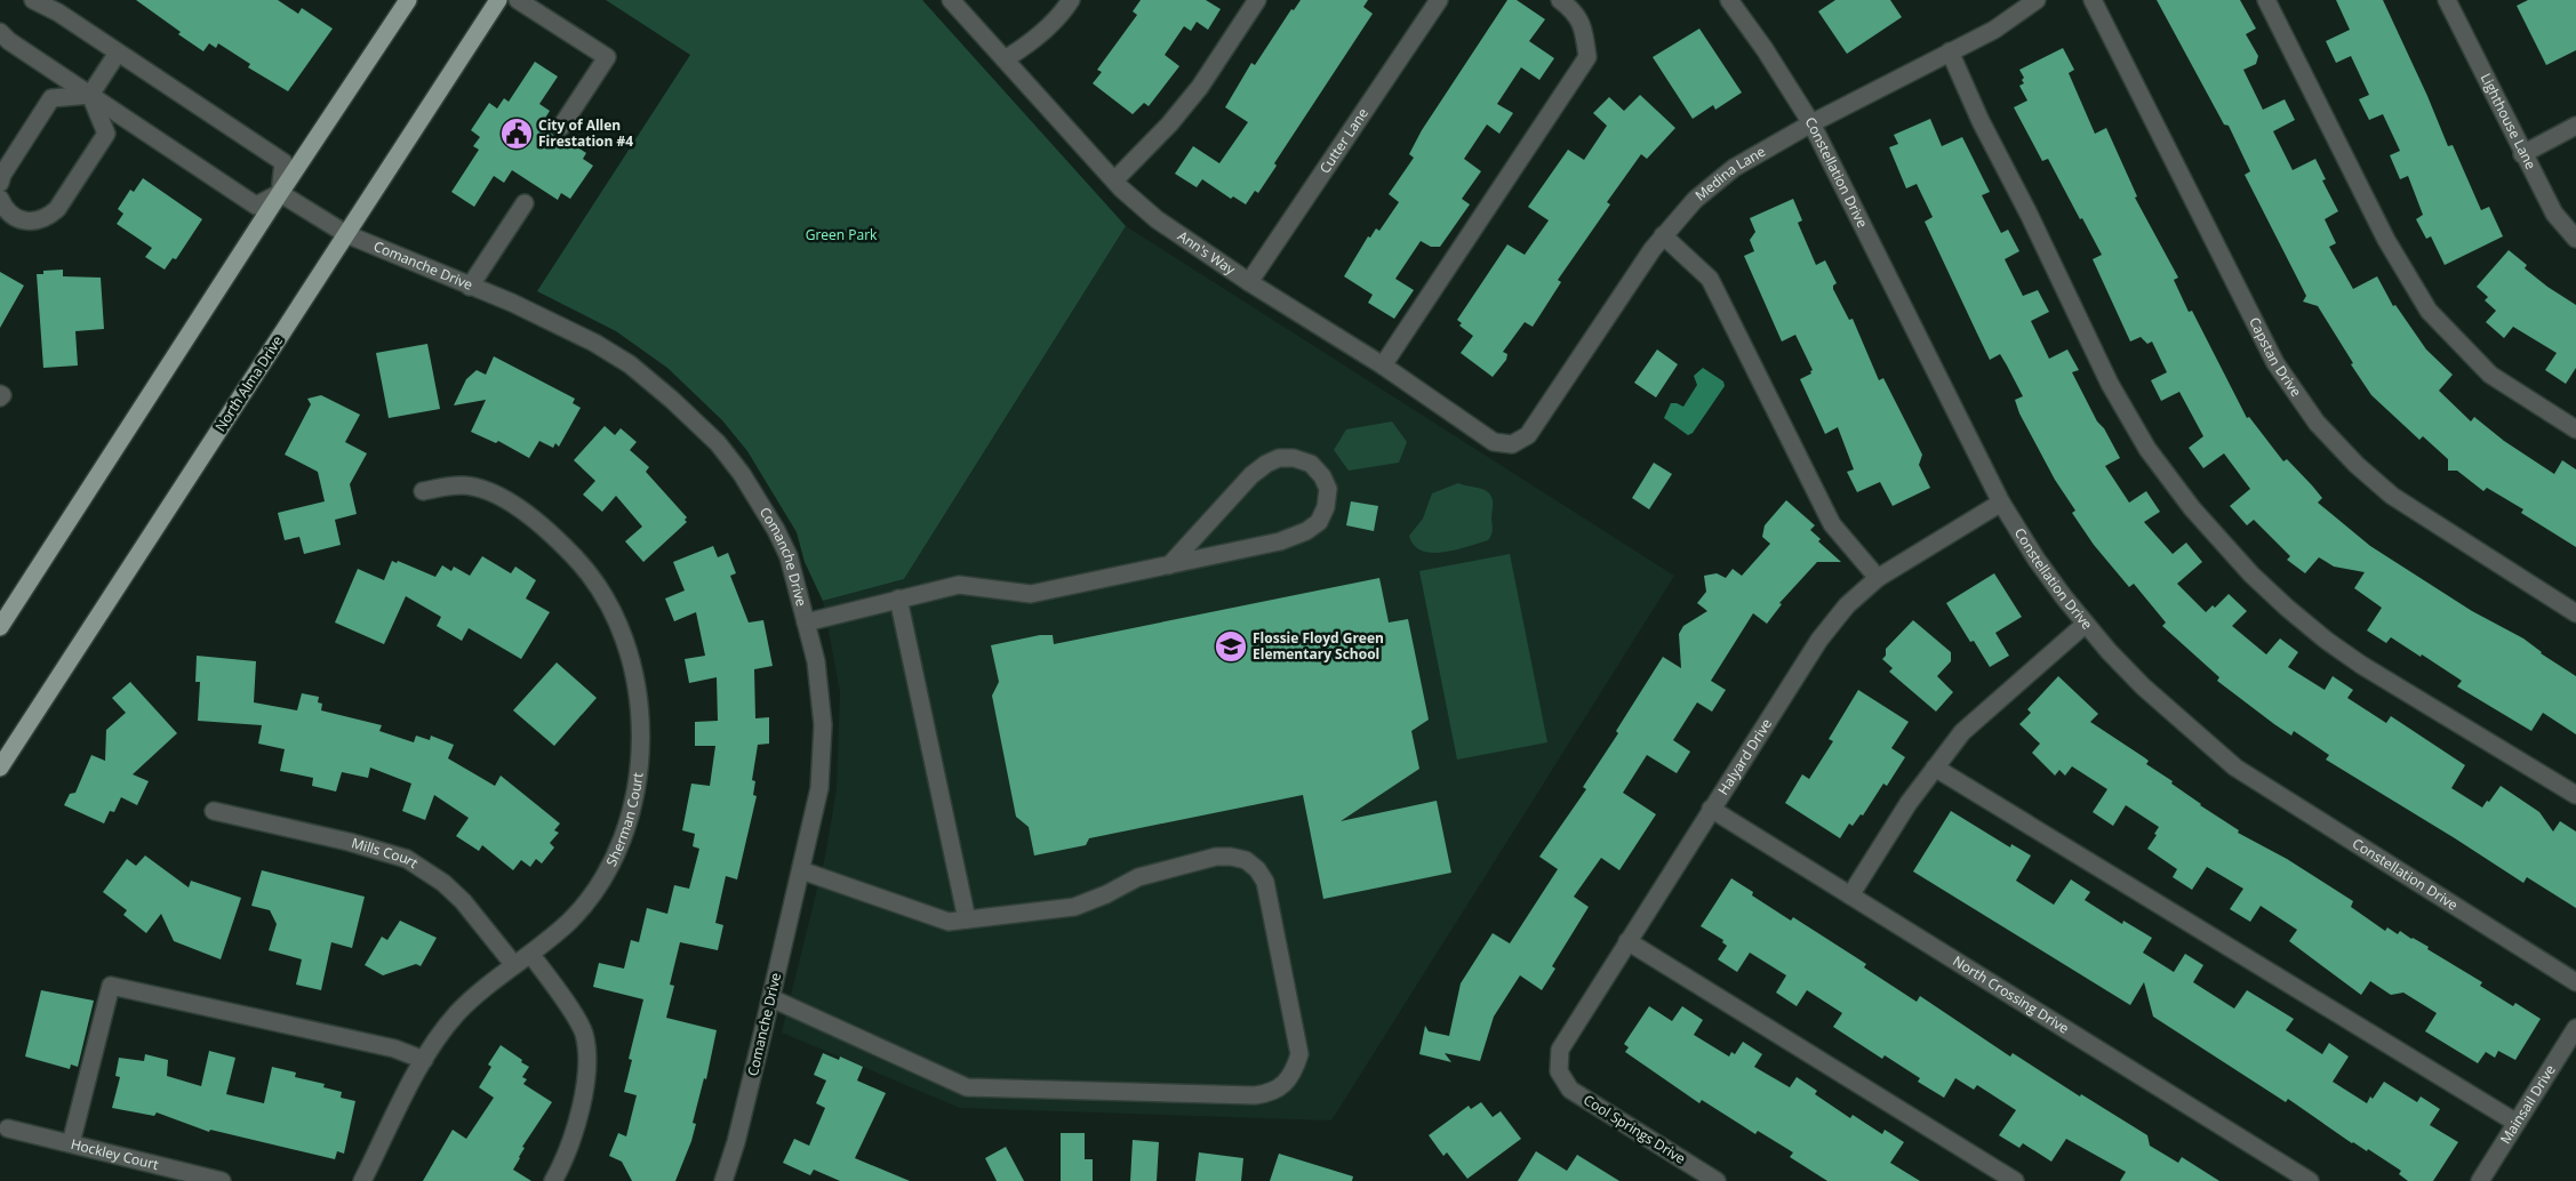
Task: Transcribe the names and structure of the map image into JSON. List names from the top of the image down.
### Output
{
  "streets": {
    "main road": ["North Alma Drive"],
    "street": [
      "Lighthouse Lane",
      "Cutter Lane",
      "Constellation Drive",
      "Medina Lane",
      "Ann's Way",
      "Comanche Drive",
      "Capstan Drive",
      "Halyard Drive",
      "Sherman Court",
      "Mills Court",
      "North Crossing Drive",
      "Mainsail Drive",
      "Cool Springs Drive",
      "Hockley Court"
    ]
  },
  "crossings": [
    ["Cutter Lane", "Ann's Way"],
    ["Constellation Drive", "Medina Lane"],
    ["Constellation Drive", "Halyard Drive"],
    ["Medina Lane", "Ann's Way"],
    ["Comanche Drive", "North Alma Drive"],
    ["Halyard Drive", "North Crossing Drive"],
    ["Halyard Drive", "Cool Springs Drive"],
    ["Sherman Court", "Mills Court"]
  ],
  "parks": ["Green Park"],
  "places": {
    "public building": ["City of Allen Firestation #4"],
    "school or university": ["Flossie Floyd Green Elementary School"]
  }
}
